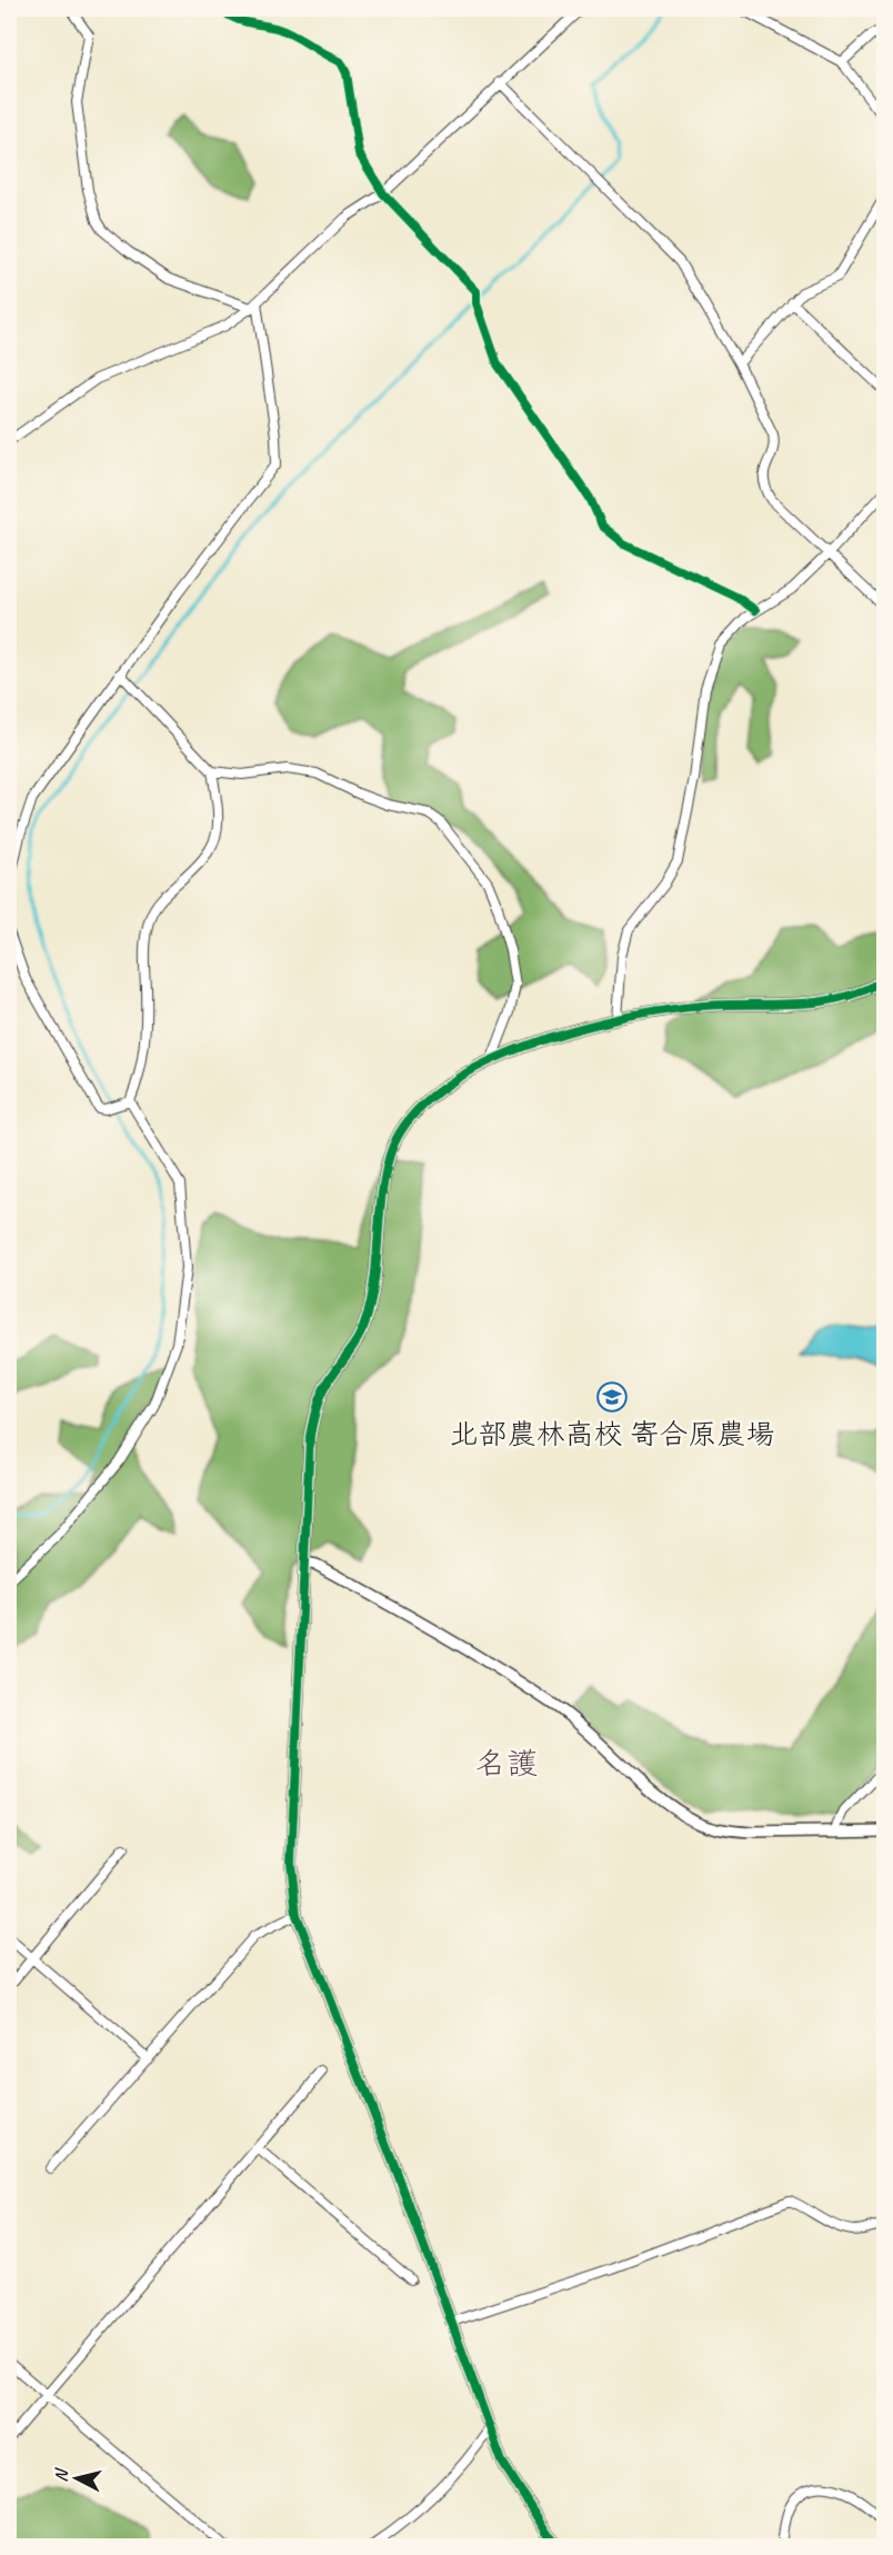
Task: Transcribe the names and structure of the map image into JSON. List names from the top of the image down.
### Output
{
  "districts": ["名護"],
  "places": {
    "school or university": ["北部農林高校 寄合原農場"]
  },
  "north": "left"
}
